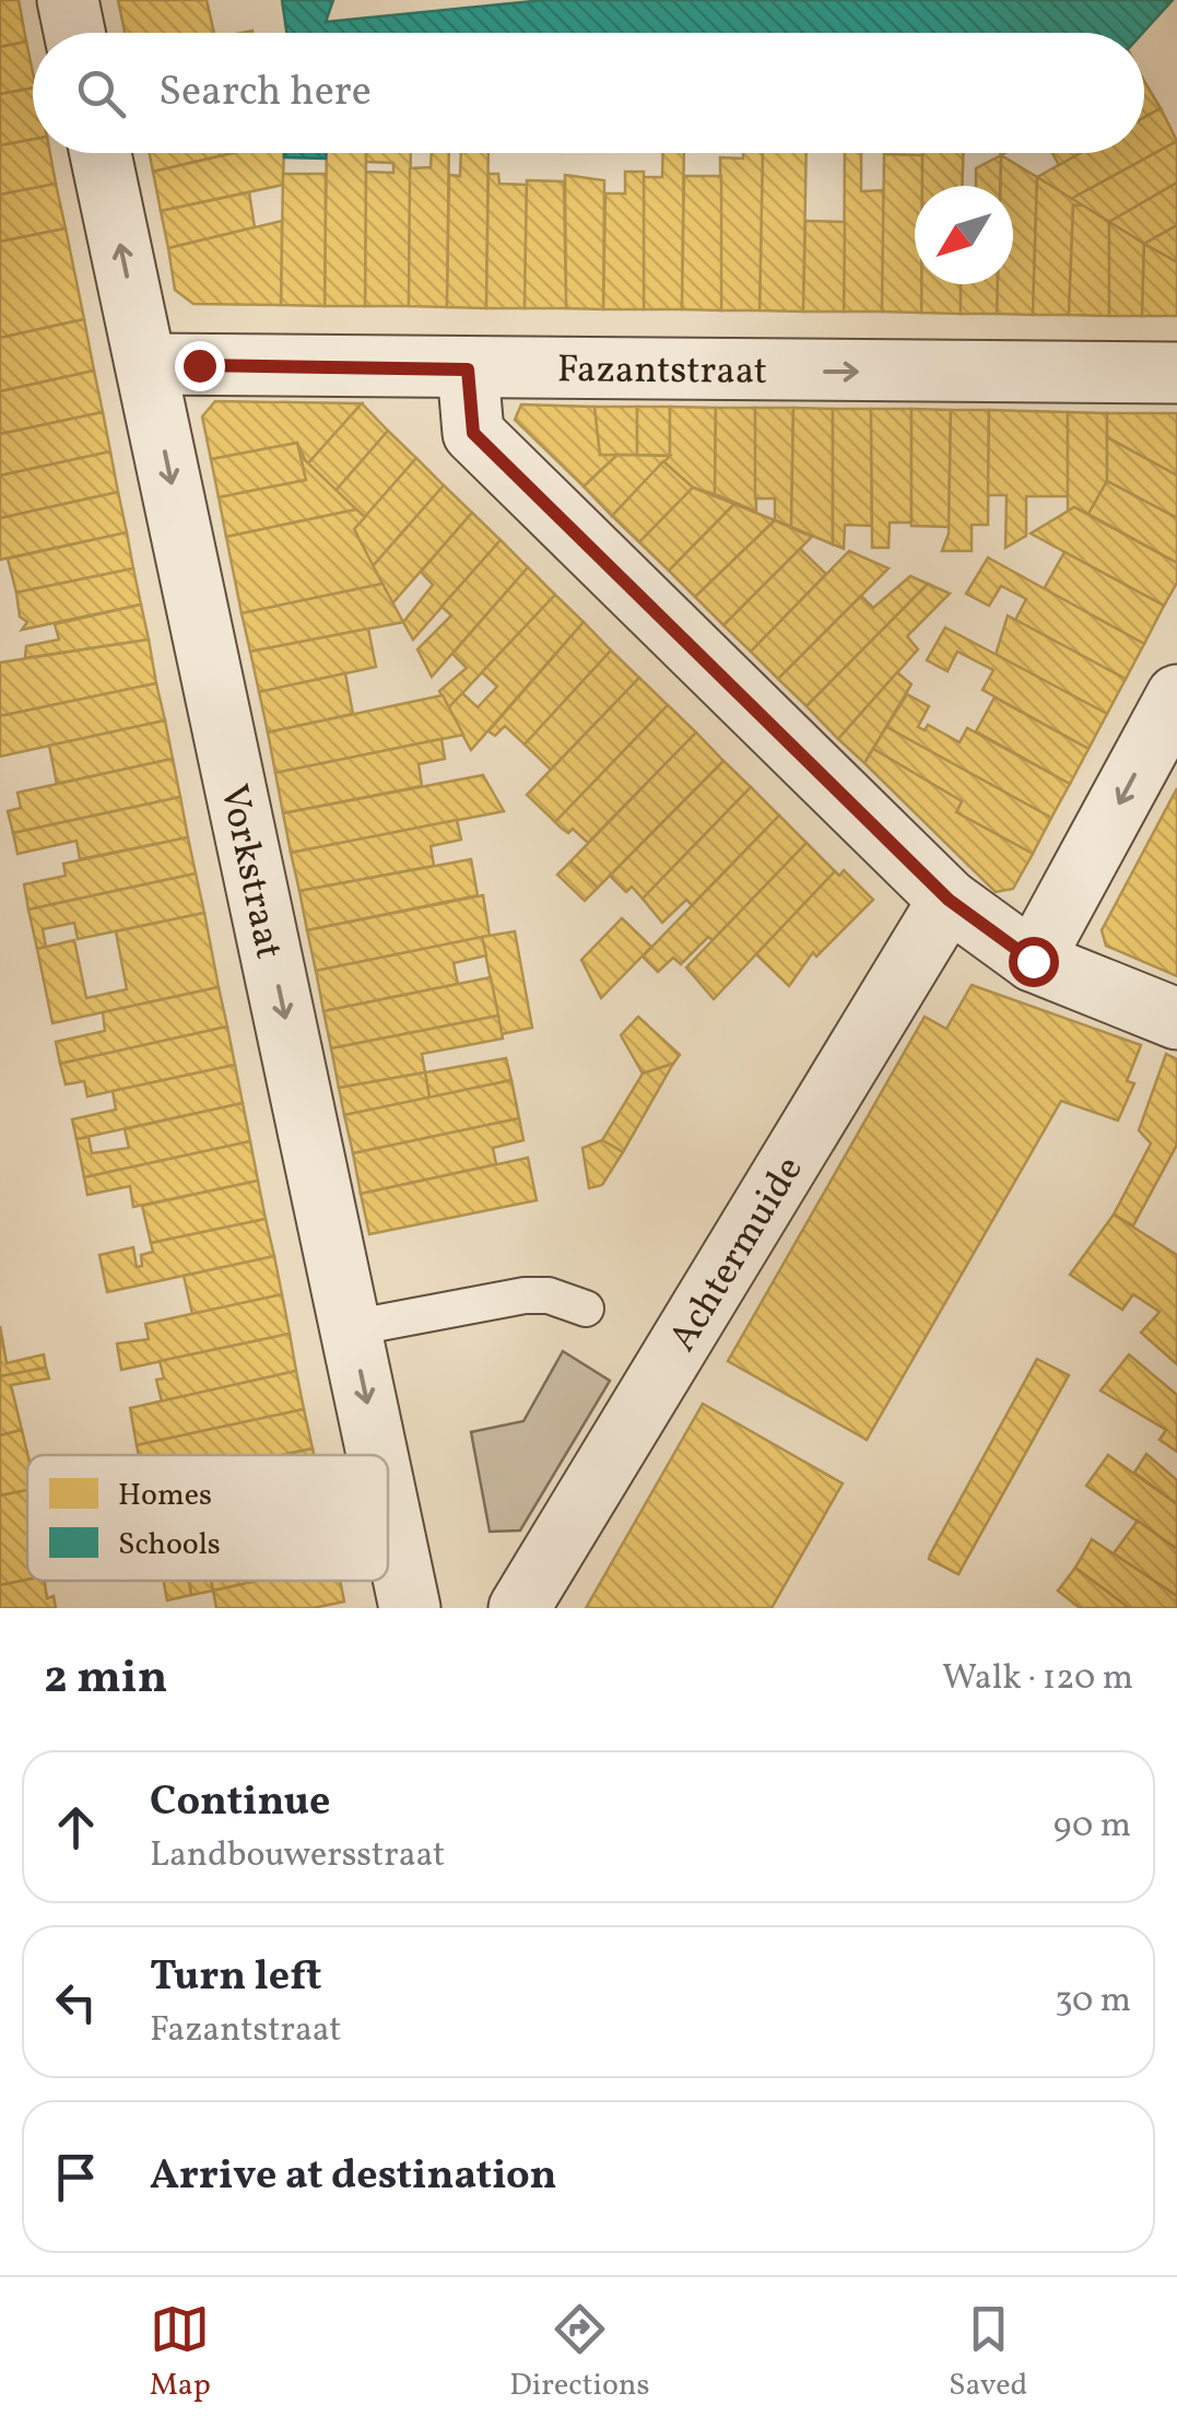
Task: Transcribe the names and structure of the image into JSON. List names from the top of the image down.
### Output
{
  "streets": {
    "street": ["Fazantstraat", "Vorkstraat", "Achtermuide"]
  },
  "crossings": [
    ["Fazantstraat", "Vorkstraat"]
  ],
  "one_way": ["Fazantstraat"],
  "legend": ["Homes", "Schools"],
  "north": "bottom left",
  "page": {
    "search": "Search here",
    "heading": ["2 min", "Walk · 120 m"],
    "list": [
      ["Continue", "Landbouwersstraat", "90 m"],
      ["Turn left", "Fazantstraat", "30 m"],
      "Arrive at destination"
    ],
    "nav": ["Map", "Directions", "Saved"]
  }
}
